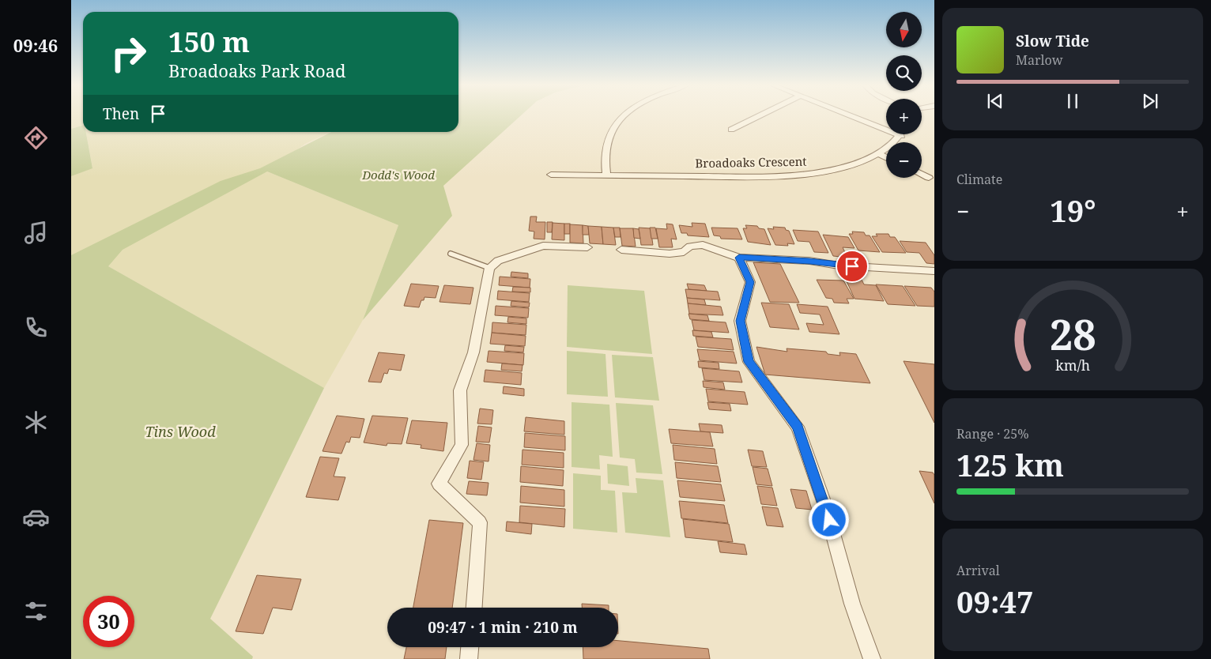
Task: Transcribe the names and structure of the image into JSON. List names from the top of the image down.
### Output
{
  "streets": {
    "street": ["Broadoaks Crescent"]
  },
  "parks": ["Dodd's Wood", "Tins Wood"],
  "north": "bottom",
  "page": {
    "tabs": "09:46",
    "map_buttons": ["+", "−"],
    "turn": ["150 m", "Broadoaks Park Road"],
    "song": ["Slow Tide", "Marlow"],
    "then": "Then",
    "tile": [
      "Climate",
      ["Range · 25%", "125 km"],
      ["Arrival", "09:47"]
    ],
    "heat": ["−", "19°", "+"],
    "limit": "30",
    "trip": "09:47 · 1 min · 210 m",
    "gauge": ["28", "km/h"]
  }
}
